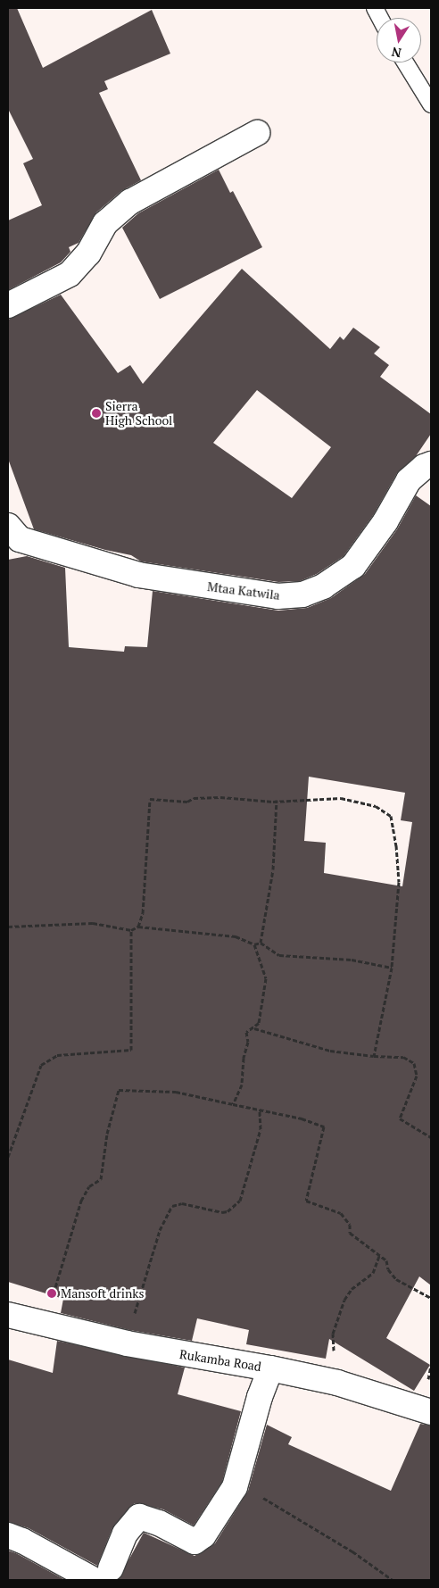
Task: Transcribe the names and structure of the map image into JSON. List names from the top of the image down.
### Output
{
  "streets": {
    "street": ["Mtaa Katwila", "Rukamba Road"]
  },
  "places": ["Sierra High School", "Mansoft drinks"],
  "north": "bottom"
}
